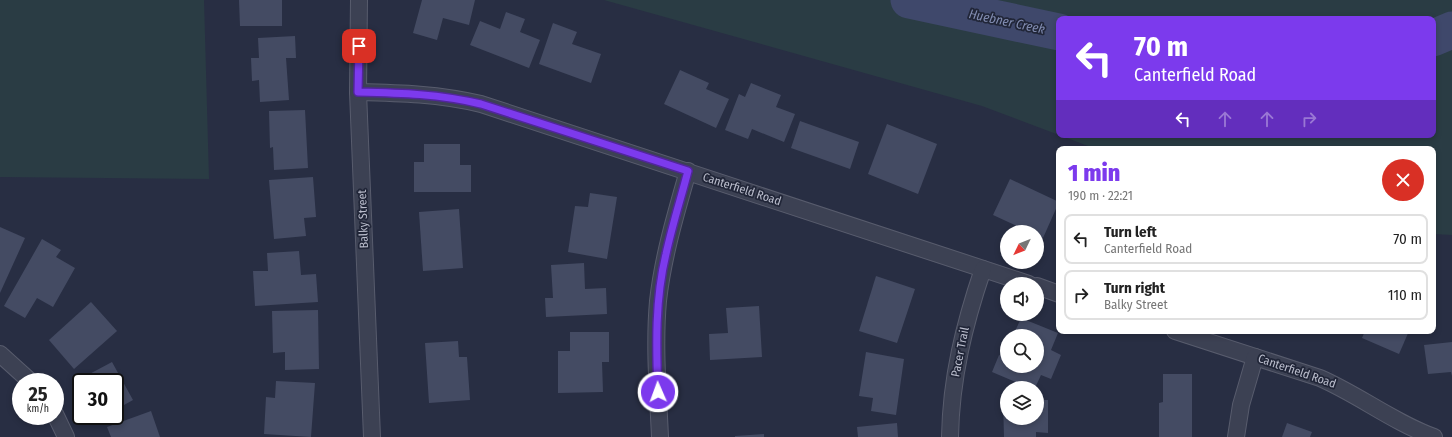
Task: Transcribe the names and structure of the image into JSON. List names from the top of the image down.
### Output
{
  "streets": {
    "street": ["Canterfield Road", "Balky Street", "Pacer Trail"]
  },
  "crossings": [
    ["Canterfield Road", "Balky Street"],
    ["Canterfield Road", "Pacer Trail"]
  ],
  "water": ["Huebner Creek"],
  "north": "bottom left",
  "page": {
    "turn": ["70 m", "Canterfield Road"],
    "heading": ["1 min", "190 m · 22:21"],
    "list": [
      {
        "name": "Turn left",
        "note": "Canterfield Road",
        "value": "70 m"
      },
      {
        "name": "Turn right",
        "note": "Balky Street",
        "value": "110 m"
      }
    ],
    "speed": "25 km/h",
    "limit": "30"
  }
}
